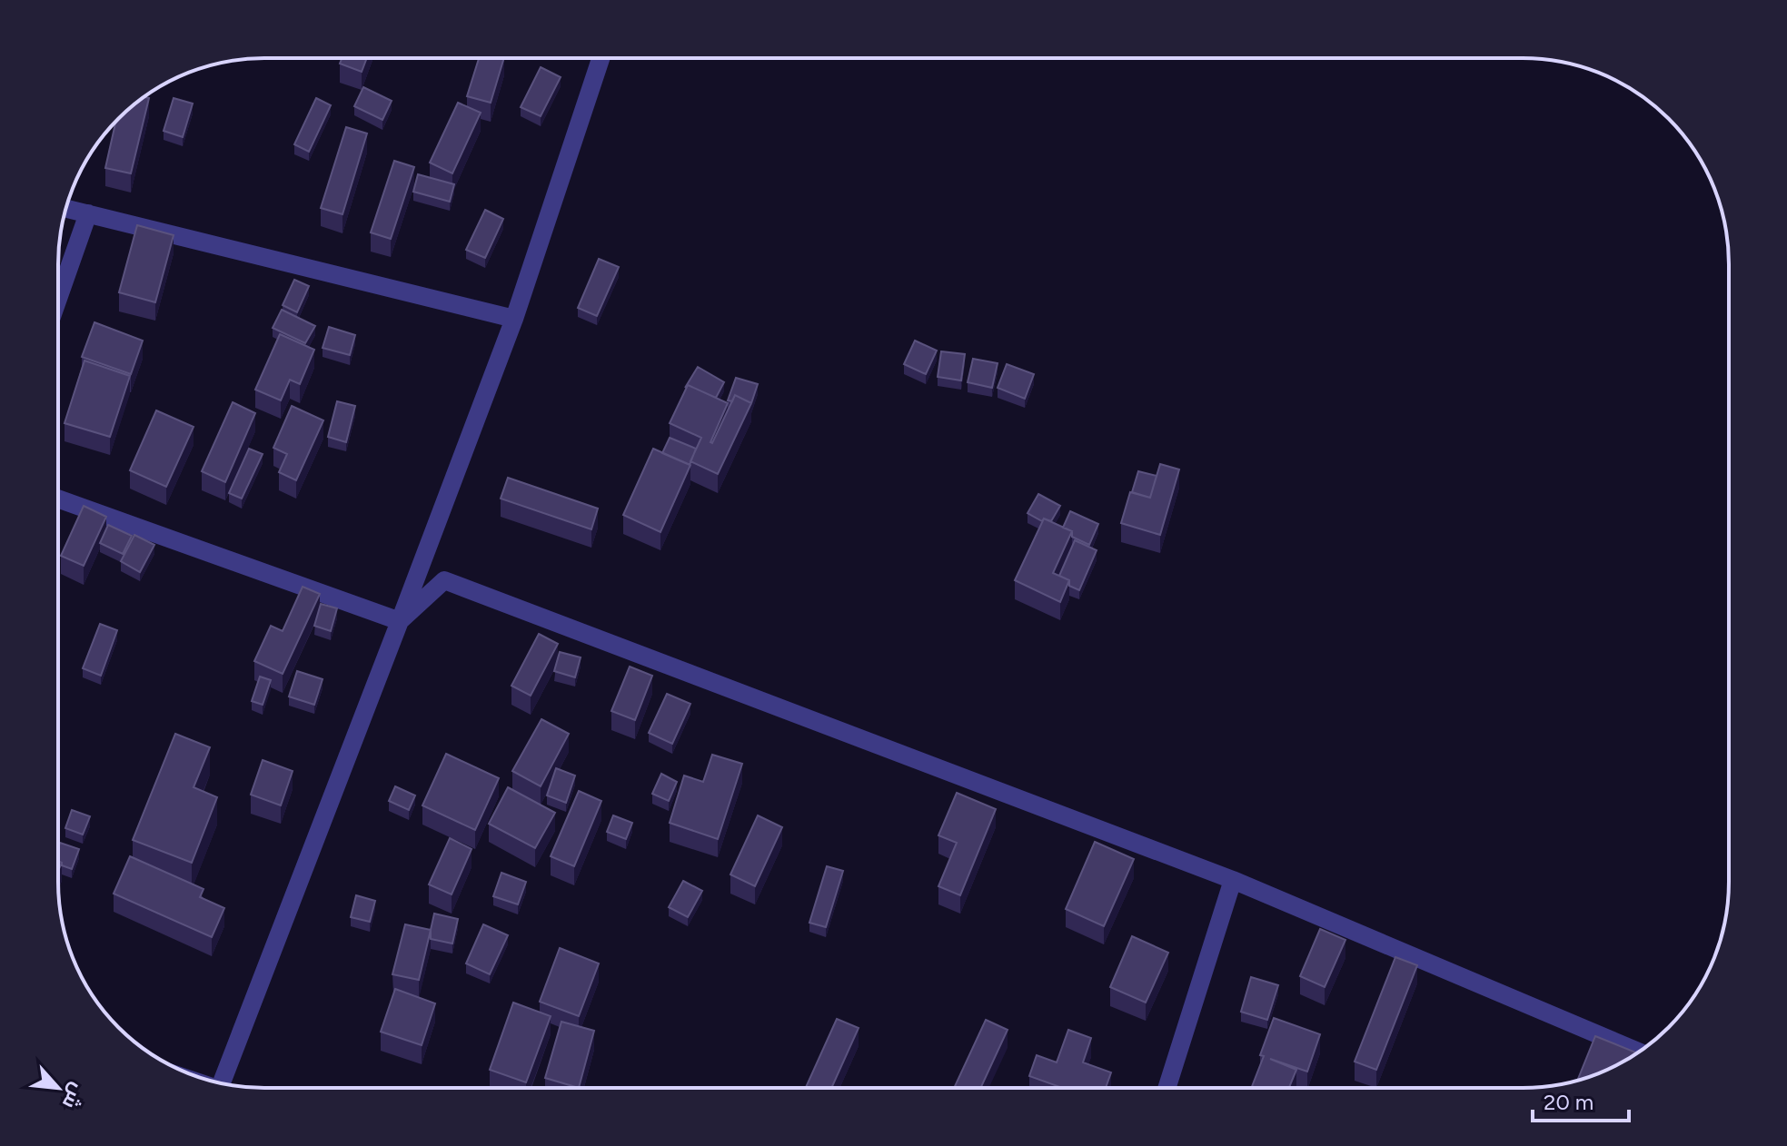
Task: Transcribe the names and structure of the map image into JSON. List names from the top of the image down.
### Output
{
  "scale_bar": "20 m",
  "north": "bottom right"
}
